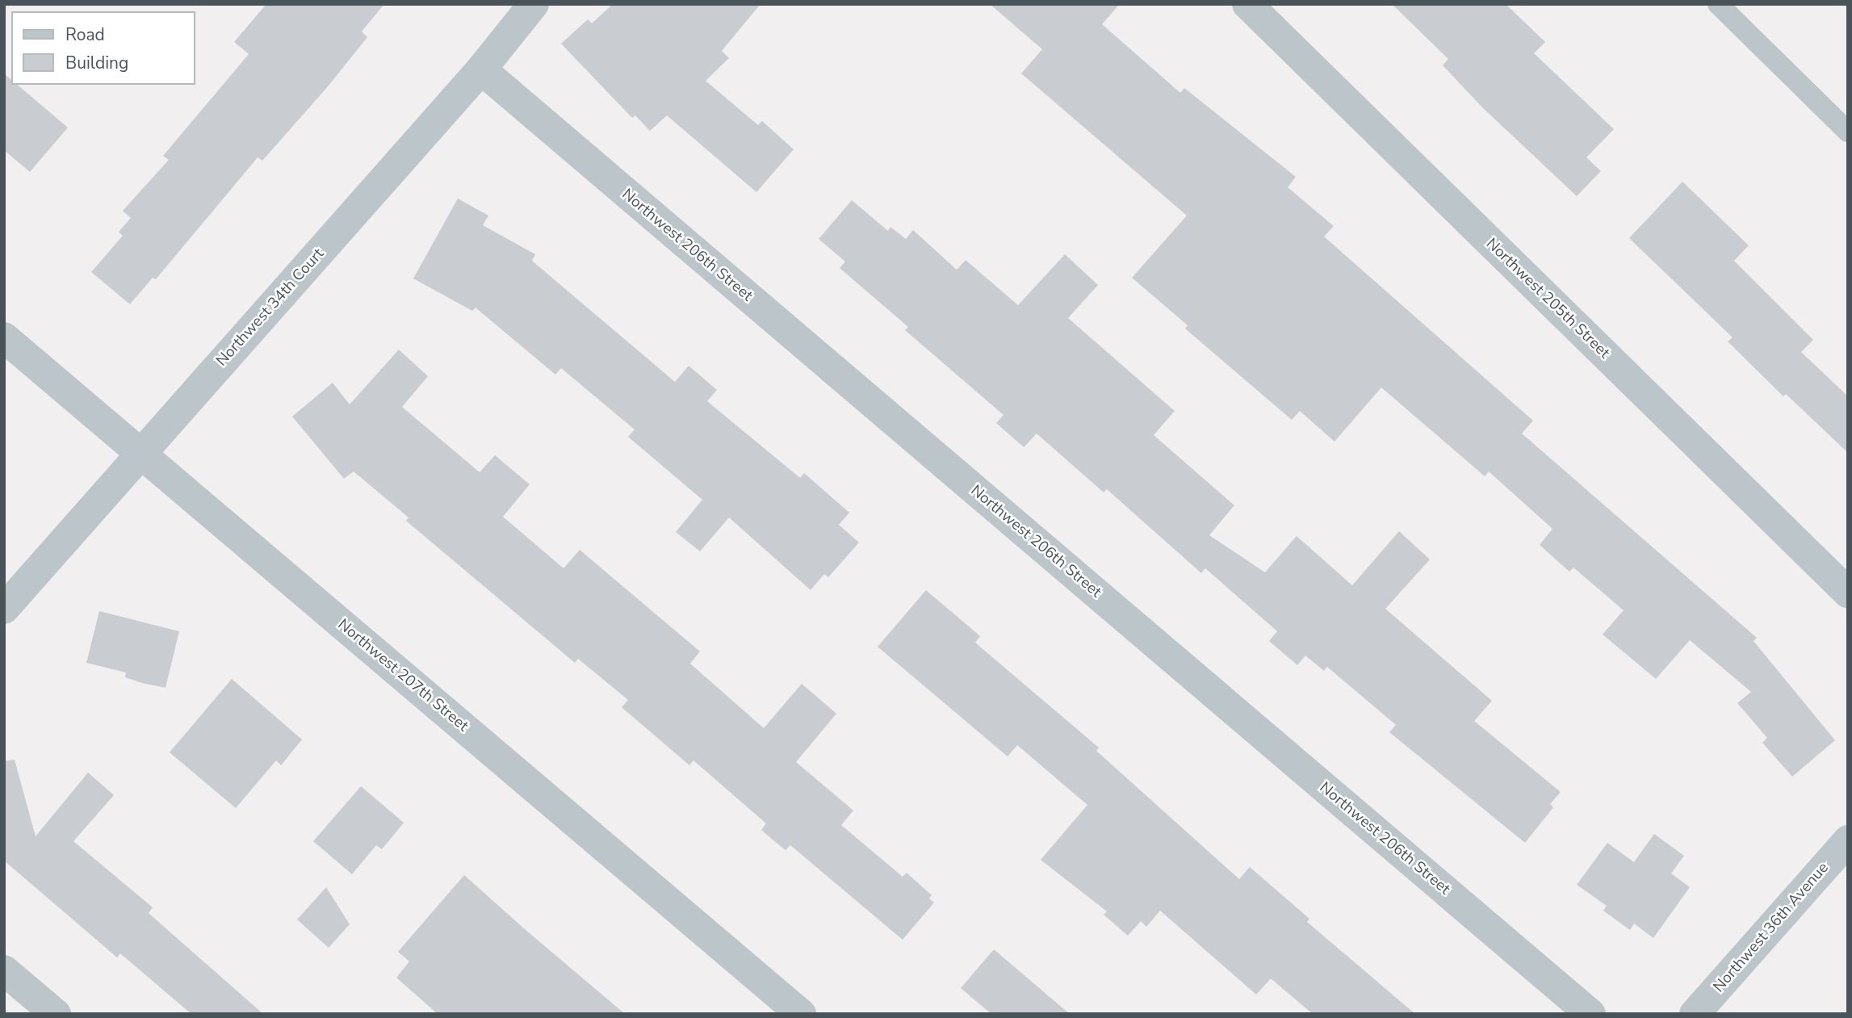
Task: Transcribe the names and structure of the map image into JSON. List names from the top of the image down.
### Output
{
  "streets": {
    "street": [
      "Northwest 206th Street",
      "Northwest 205th Street",
      "Northwest 34th Court",
      "Northwest 207th Street",
      "Northwest 36th Avenue"
    ]
  },
  "crossings": [
    ["Northwest 206th Street", "Northwest 34th Court"],
    ["Northwest 34th Court", "Northwest 207th Street"]
  ],
  "legend": ["Road", "Building"]
}
